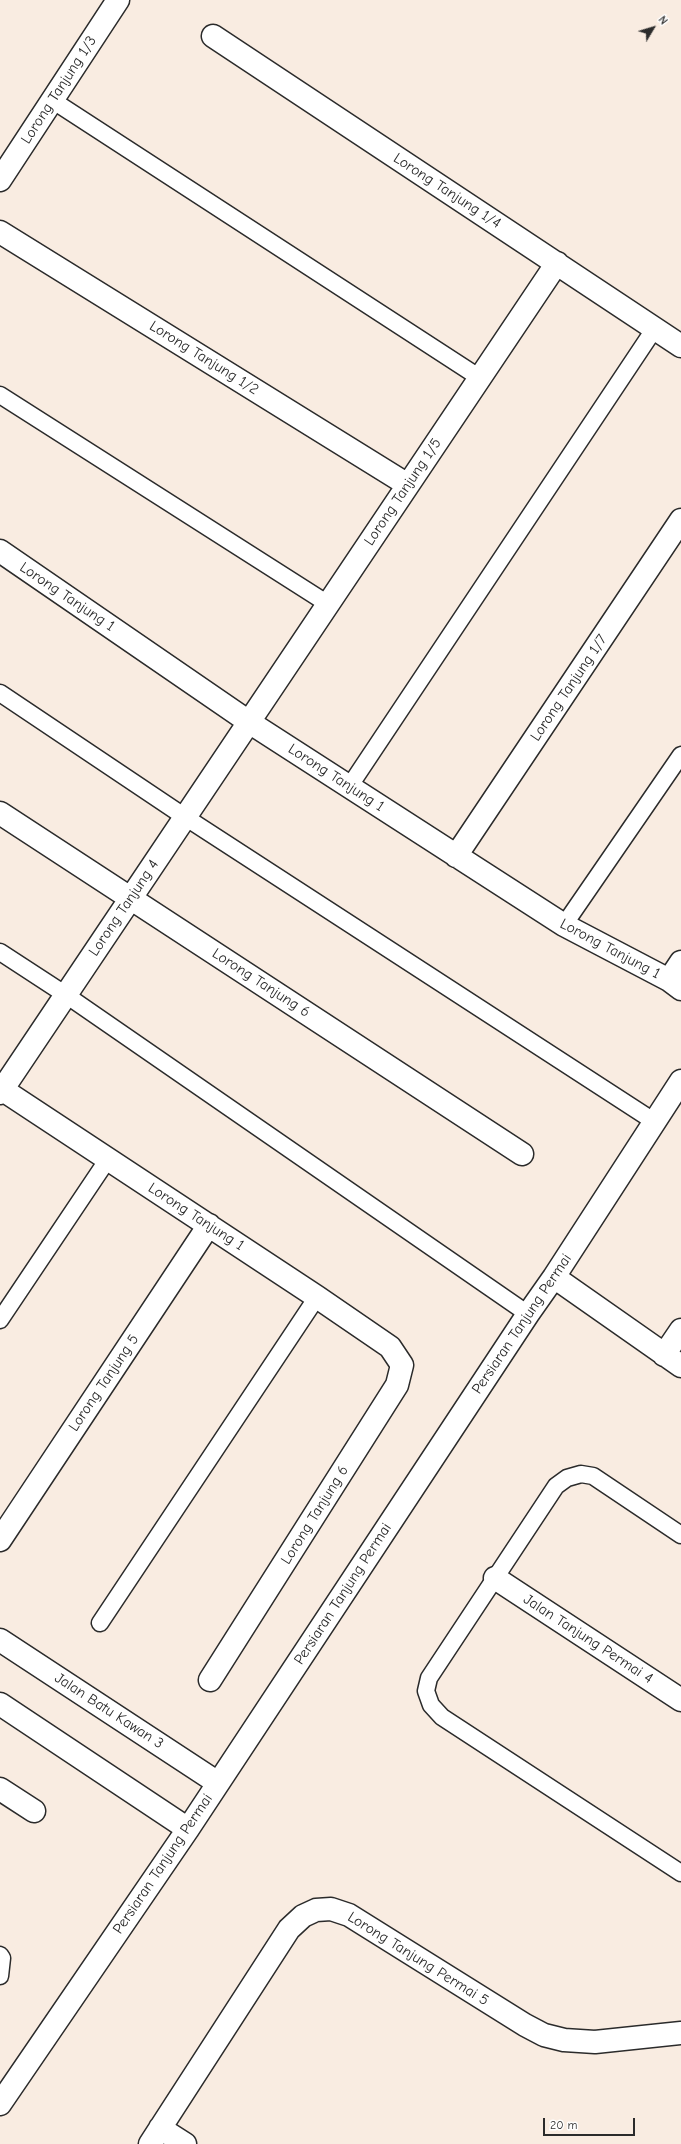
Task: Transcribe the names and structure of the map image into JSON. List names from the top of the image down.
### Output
{
  "streets": {
    "street": [
      "Lorong Tanjung 1/3",
      "Lorong Tanjung 1/4",
      "Lorong Tanjung 1/2",
      "Lorong Tanjung 1/5",
      "Lorong Tanjung 1",
      "Lorong Tanjung 1/7",
      "Lorong Tanjung 4",
      "Lorong Tanjung 6",
      "Persiaran Tanjung Permai",
      "Lorong Tanjung 5",
      "Jalan Tanjung Permai 4",
      "Jalan Batu Kawan 3",
      "Lorong Tanjung Permai 5"
    ]
  },
  "crossings": [
    ["Lorong Tanjung 1/4", "Lorong Tanjung 1/5"],
    ["Lorong Tanjung 1/2", "Lorong Tanjung 1/5"],
    ["Lorong Tanjung 1/5", "Lorong Tanjung 1"],
    ["Lorong Tanjung 1/5", "Lorong Tanjung 4"],
    ["Lorong Tanjung 1", "Lorong Tanjung 1/7"],
    ["Lorong Tanjung 1", "Lorong Tanjung 4"],
    ["Lorong Tanjung 1", "Lorong Tanjung 6"],
    ["Lorong Tanjung 1", "Lorong Tanjung 5"],
    ["Lorong Tanjung 4", "Lorong Tanjung 6"],
    ["Persiaran Tanjung Permai", "Jalan Batu Kawan 3"]
  ],
  "scale_bar": "20 m",
  "north": "top right"
}
